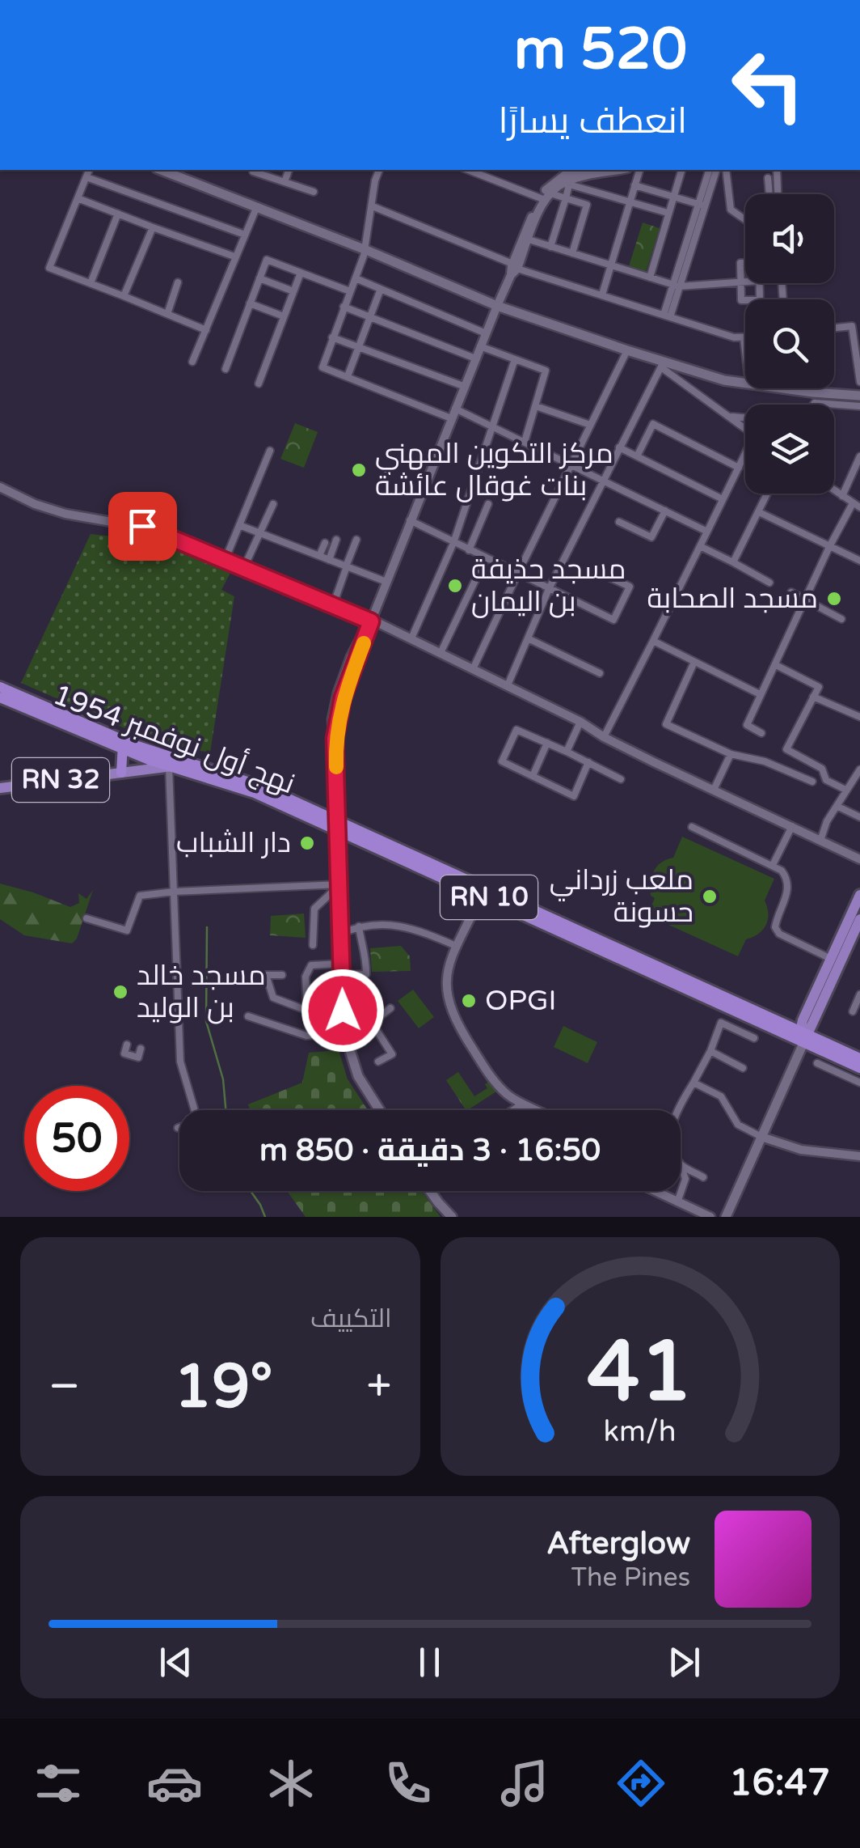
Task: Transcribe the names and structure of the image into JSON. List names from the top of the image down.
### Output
{
  "streets": {
    "highway": ["نهج أول نوفمبر 1954", "RN 10"],
    "main road": ["RN 32"]
  },
  "crossings": [
    ["نهج أول نوفمبر 1954", "RN 32"]
  ],
  "places": [
    "مركز التكوين المهني بنات غوقال عائشة",
    "مسجد حذيفة بن اليمان",
    "مسجد الصحابة",
    "دار الشباب",
    "ملعب زرداني حسونة",
    "مسجد خالد بن الوليد",
    "OPGI"
  ],
  "page": {
    "turn": ["520 m", "انعطف يسارًا"],
    "limit": "50",
    "trip": "16:50 · 3 دقيقة · 850 m",
    "tile": "التكييف",
    "heat": ["−", "19°", "+"],
    "song": ["Afterglow", "The Pines"],
    "tabs": "16:47",
    "gauge": ["41", "km/h"]
  }
}
